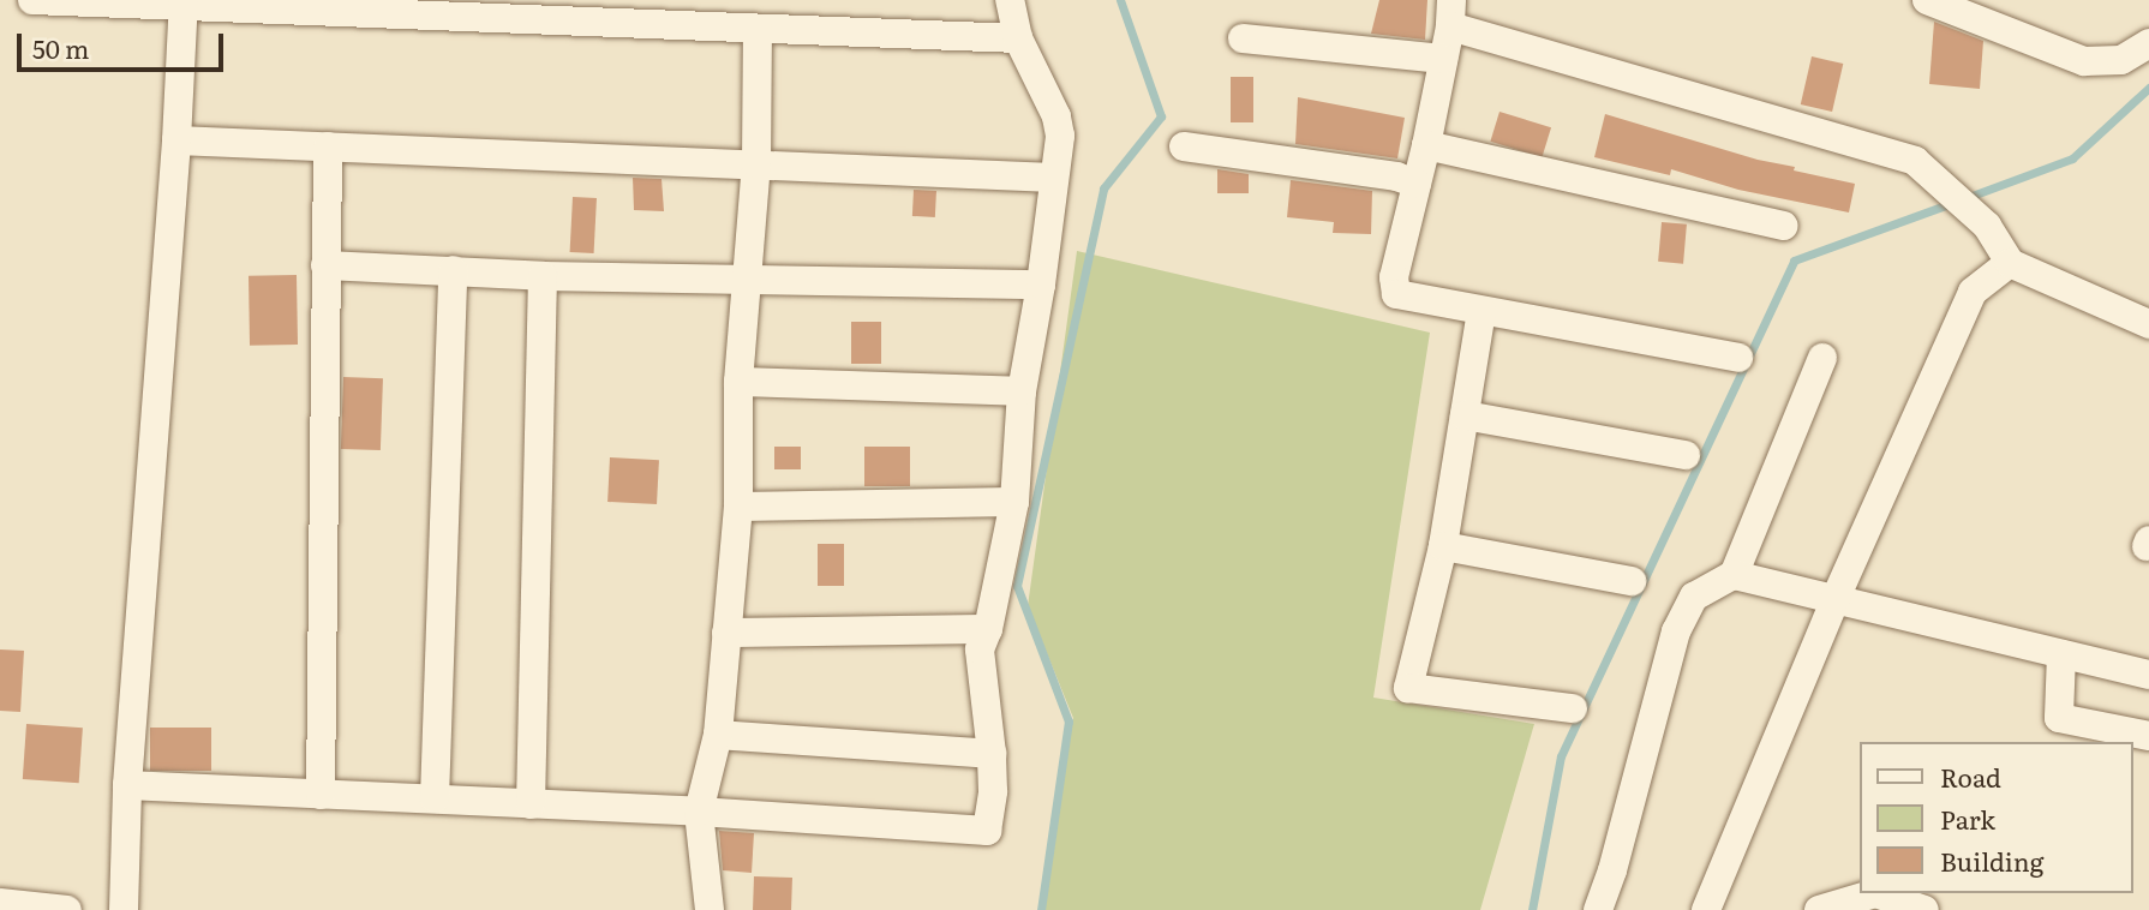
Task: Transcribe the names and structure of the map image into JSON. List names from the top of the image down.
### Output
{
  "legend": ["Road", "Park", "Building"],
  "scale_bar": "50 m"
}
